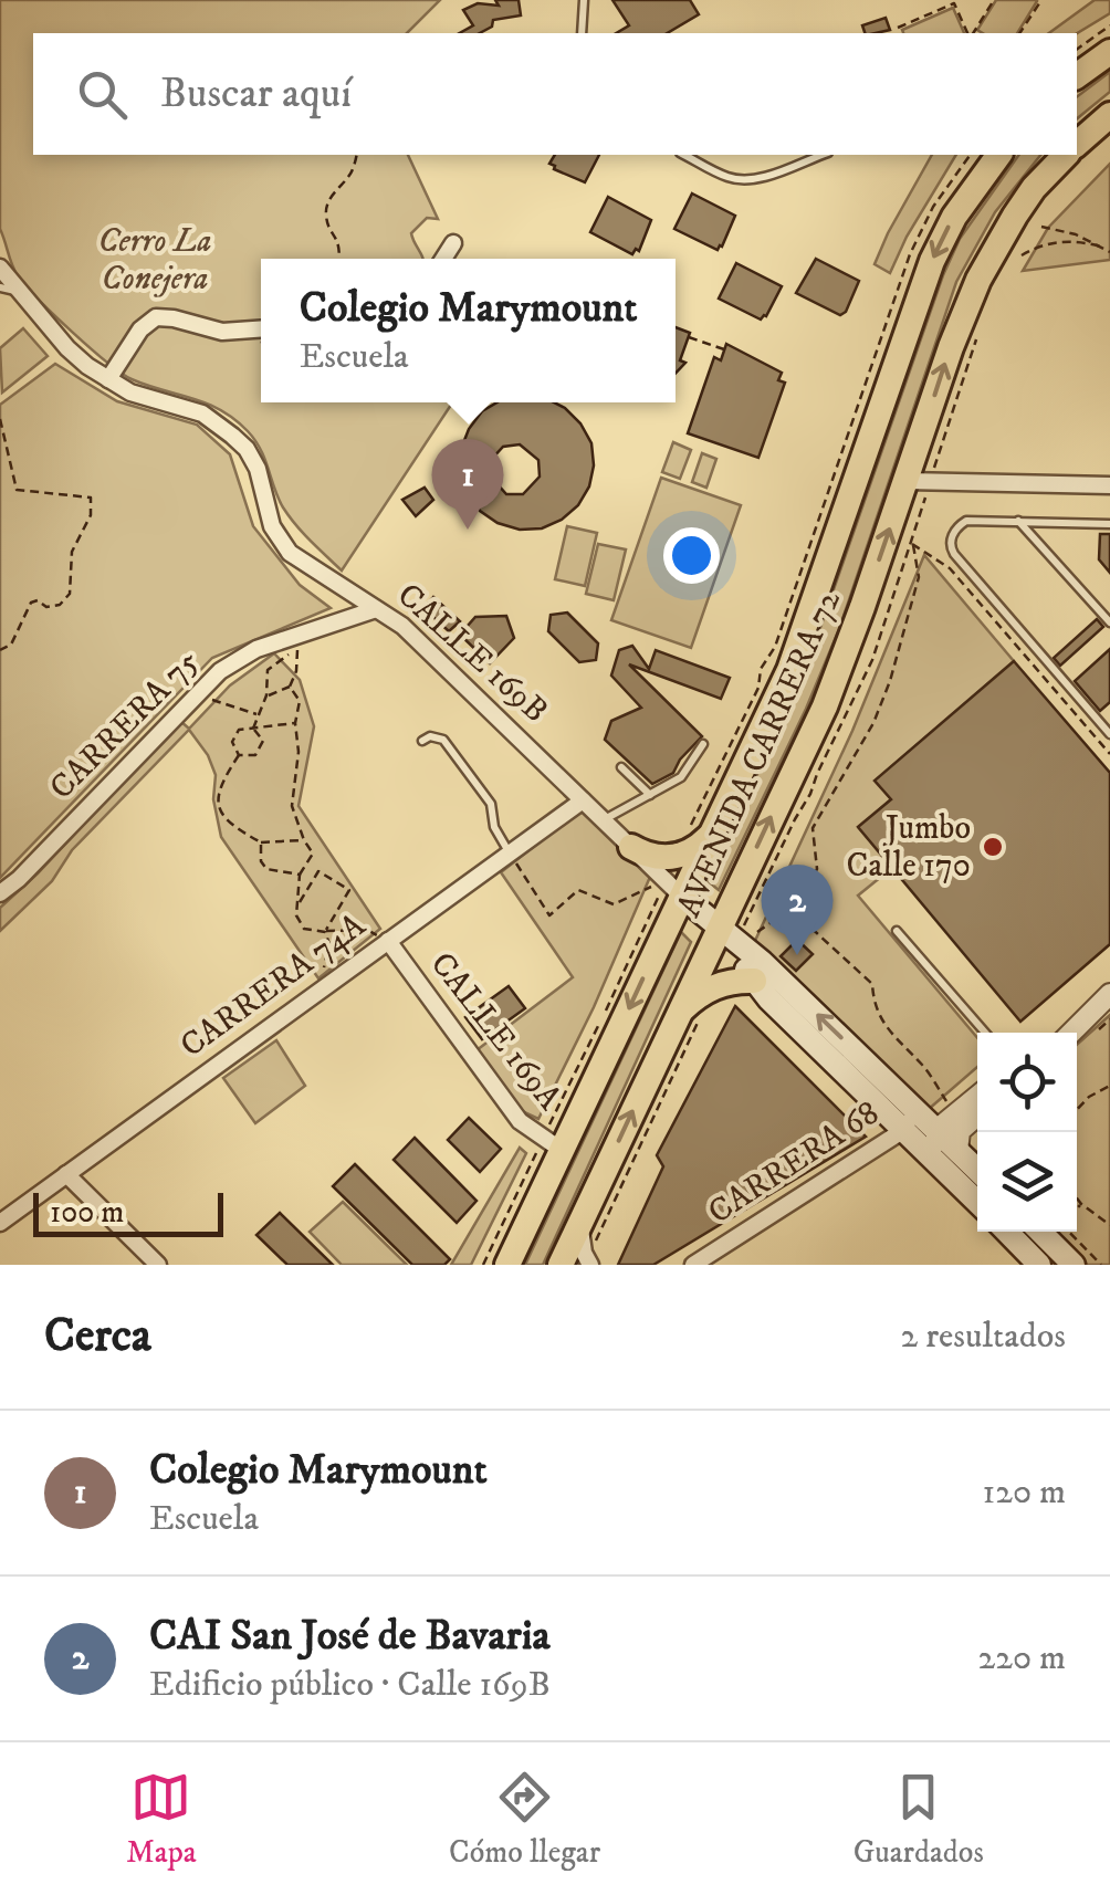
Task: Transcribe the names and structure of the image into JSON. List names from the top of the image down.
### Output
{
  "streets": {
    "highway": ["AVENIDA CARRERA 72"],
    "main road": ["CALLE 169B"],
    "street": [
      "CARRERA 75",
      "CARRERA 74A",
      "CALLE 169A",
      "CARRERA 68"
    ]
  },
  "crossings": [
    ["CALLE 169B", "CARRERA 75"],
    ["CALLE 169B", "AVENIDA CARRERA 72"],
    ["CALLE 169B", "CARRERA 74A"],
    ["CALLE 169B", "CARRERA 68"],
    ["AVENIDA CARRERA 72", "CALLE 169A"],
    ["CARRERA 74A", "CALLE 169A"]
  ],
  "parks": ["Cerro La Conejera"],
  "places": ["Jumbo Calle 170"],
  "scale_bar": "100 m",
  "page": {
    "search": "Buscar aquí",
    "popup": ["Colegio Marymount", "Escuela"],
    "pins": ["1", "2"],
    "scale": "100 m",
    "heading": ["Cerca", "2 resultados"],
    "list": [
      {
        "mark": "1",
        "name": "Colegio Marymount",
        "note": "Escuela",
        "value": "120 m"
      },
      {
        "mark": "2",
        "name": "CAI San José de Bavaria",
        "note": "Edificio público · Calle 169B",
        "value": "220 m"
      }
    ],
    "nav": ["Mapa", "Cómo llegar", "Guardados"]
  }
}
